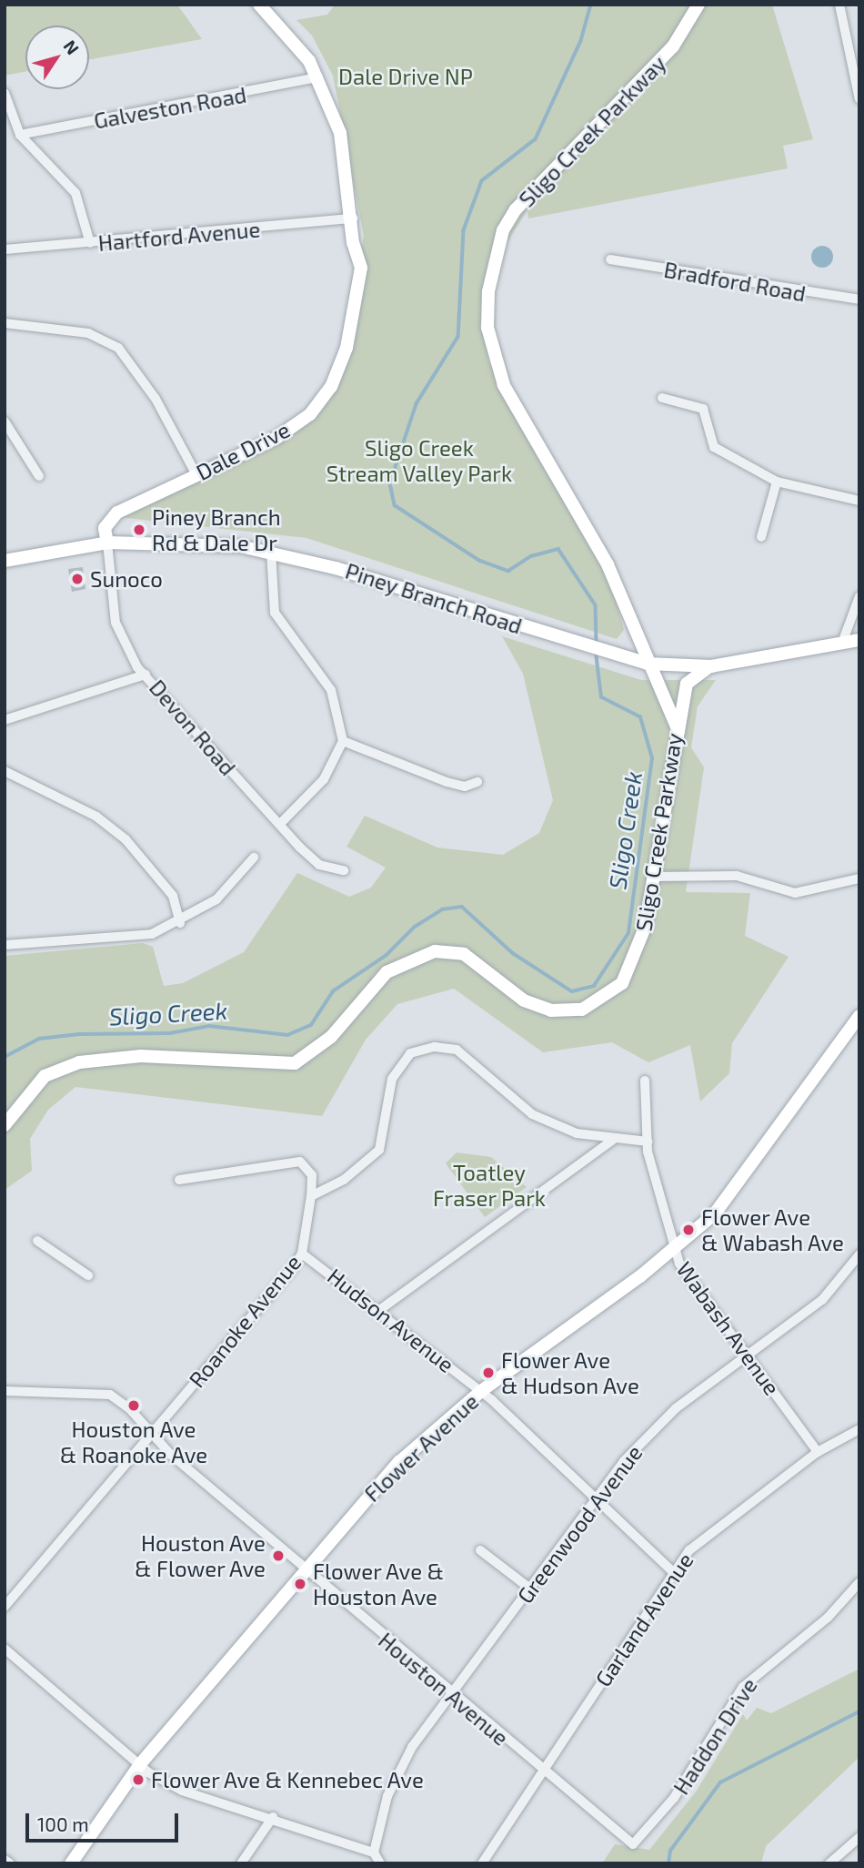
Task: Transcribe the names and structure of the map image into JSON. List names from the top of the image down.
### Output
{
  "streets": {
    "street": [
      "Galveston Road",
      "Sligo Creek Parkway",
      "Hartford Avenue",
      "Bradford Road",
      "Dale Drive",
      "Piney Branch Road",
      "Devon Road",
      "Hudson Avenue",
      "Roanoke Avenue",
      "Wabash Avenue",
      "Flower Avenue",
      "Greenwood Avenue",
      "Garland Avenue",
      "Houston Avenue",
      "Haddon Drive"
    ]
  },
  "crossings": [
    ["Galveston Road", "Dale Drive"],
    ["Sligo Creek Parkway", "Piney Branch Road"],
    ["Hartford Avenue", "Dale Drive"],
    ["Dale Drive", "Piney Branch Road"],
    ["Dale Drive", "Devon Road"],
    ["Piney Branch Road", "Devon Road"],
    ["Hudson Avenue", "Roanoke Avenue"],
    ["Hudson Avenue", "Flower Avenue"],
    ["Hudson Avenue", "Greenwood Avenue"],
    ["Hudson Avenue", "Garland Avenue"],
    ["Roanoke Avenue", "Houston Avenue"],
    ["Wabash Avenue", "Flower Avenue"],
    ["Wabash Avenue", "Greenwood Avenue"],
    ["Wabash Avenue", "Garland Avenue"],
    ["Flower Avenue", "Houston Avenue"],
    ["Greenwood Avenue", "Houston Avenue"],
    ["Garland Avenue", "Houston Avenue"],
    ["Houston Avenue", "Haddon Drive"]
  ],
  "water": ["Sligo Creek"],
  "parks": ["Dale Drive NP", "Sligo Creek Stream Valley Park", "Toatley Fraser Park"],
  "places": [
    "Piney Branch Rd & Dale Dr",
    "Sunoco",
    "Flower Ave & Wabash Ave",
    "Flower Ave & Hudson Ave",
    "Houston Ave & Roanoke Ave",
    "Houston Ave & Flower Ave",
    "Flower Ave & Houston Ave",
    "Flower Ave & Kennebec Ave"
  ],
  "scale_bar": "100 m",
  "north": "top right"
}
